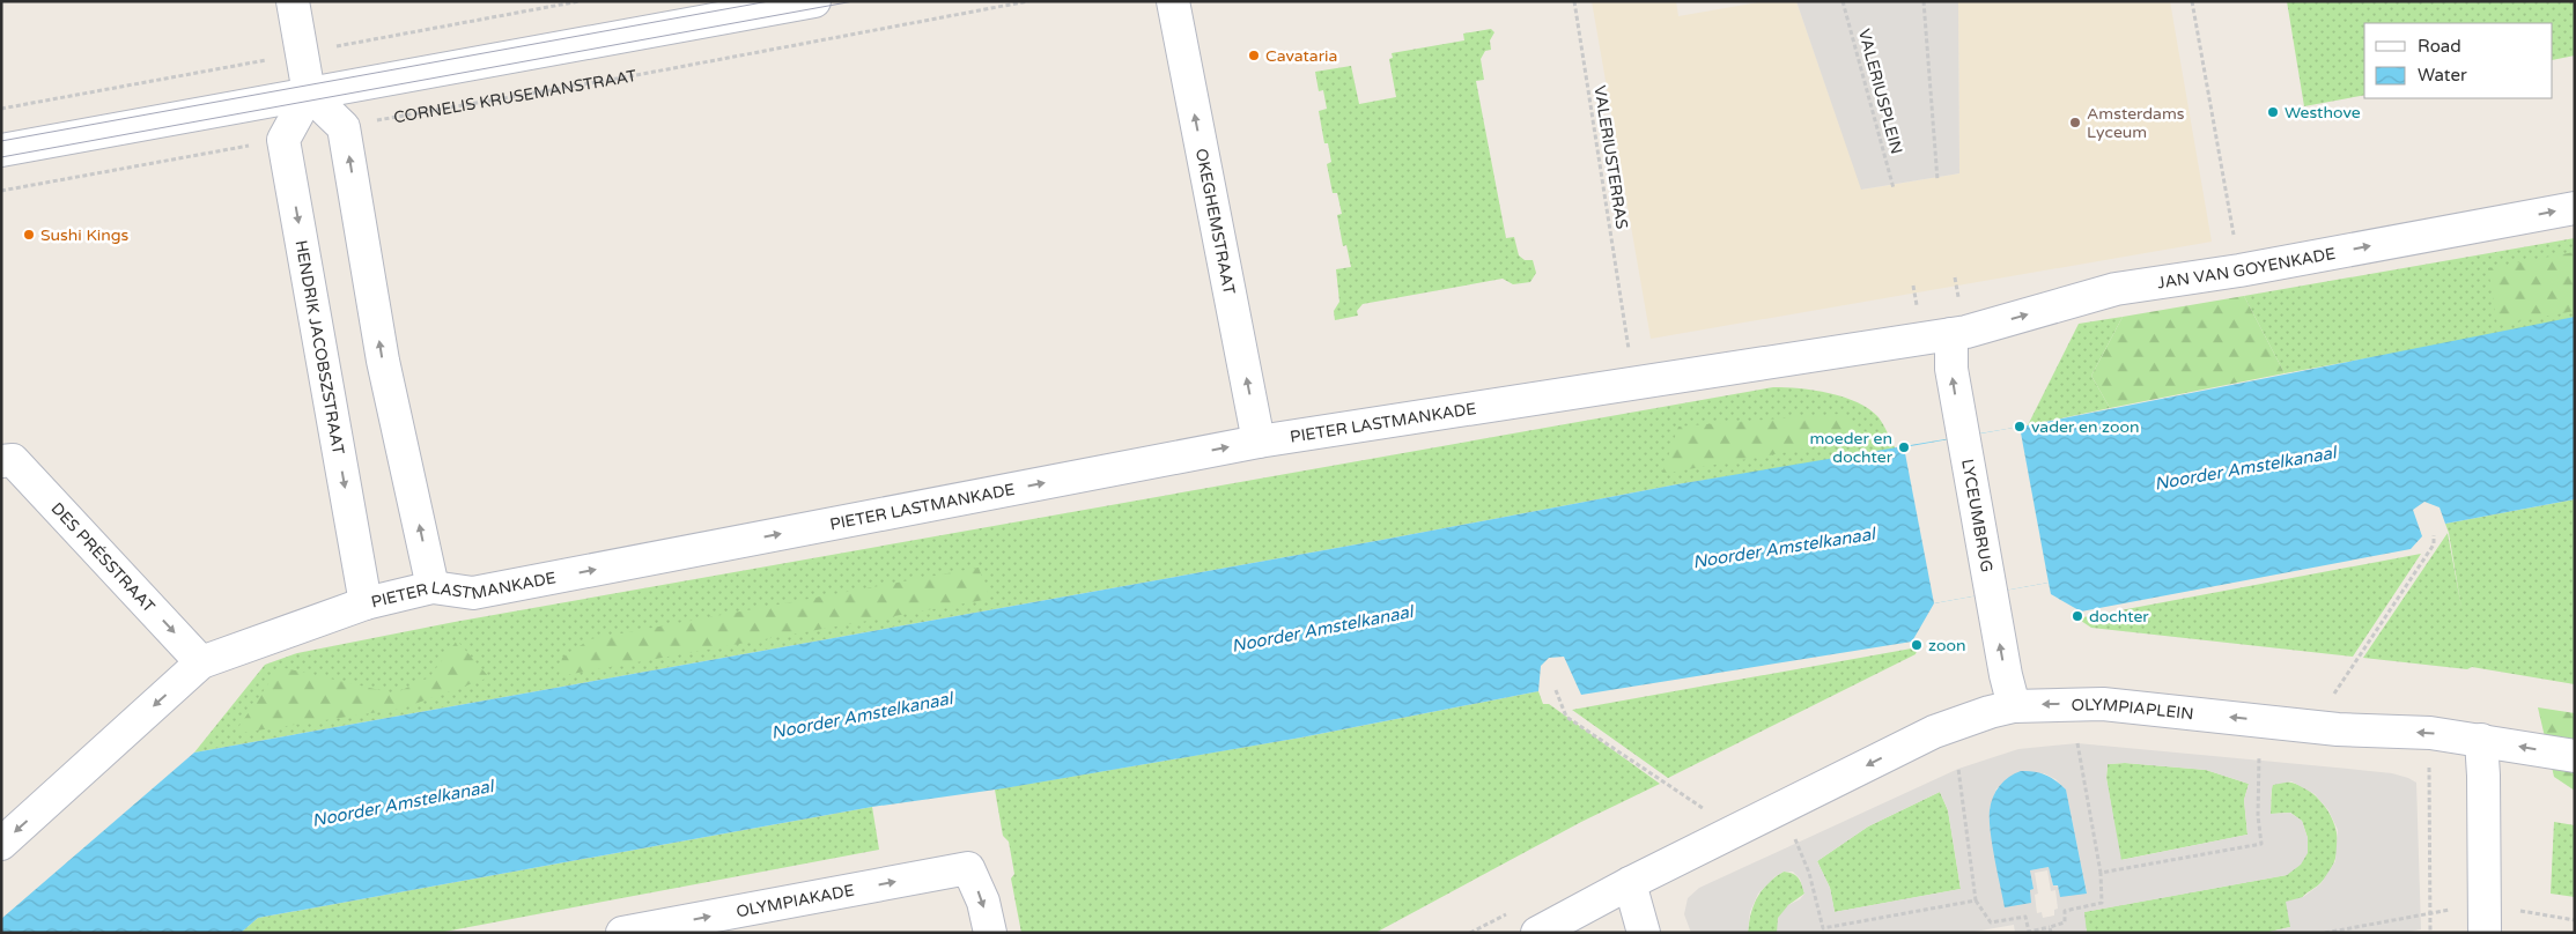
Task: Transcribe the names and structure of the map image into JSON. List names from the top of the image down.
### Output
{
  "streets": {
    "street": [
      "OKEGHEMSTRAAT",
      "JAN VAN GOYENKADE",
      "HENDRIK JACOBSZSTRAAT",
      "PIETER LASTMANKADE",
      "LYCEUMBRUG",
      "DES PRÉSSTRAAT",
      "OLYMPIAPLEIN",
      "OLYMPIAKADE"
    ],
    "path": ["VALERIUSPLEIN", "CORNELIS KRUSEMANSTRAAT", "VALERIUSTERRAS"]
  },
  "crossings": [
    ["OKEGHEMSTRAAT", "PIETER LASTMANKADE"],
    ["JAN VAN GOYENKADE", "PIETER LASTMANKADE"],
    ["JAN VAN GOYENKADE", "LYCEUMBRUG"],
    ["HENDRIK JACOBSZSTRAAT", "PIETER LASTMANKADE"],
    ["PIETER LASTMANKADE", "LYCEUMBRUG"],
    ["PIETER LASTMANKADE", "DES PRÉSSTRAAT"],
    ["LYCEUMBRUG", "OLYMPIAPLEIN"]
  ],
  "one_way": [
    "OKEGHEMSTRAAT",
    "JAN VAN GOYENKADE",
    "LYCEUMBRUG",
    "DES PRÉSSTRAAT",
    "OLYMPIAPLEIN",
    "OLYMPIAKADE"
  ],
  "water": ["Noorder Amstelkanaal"],
  "places": [
    "Cavataria",
    "Westhove",
    "Amsterdams Lyceum",
    "Sushi Kings",
    "vader en zoon",
    "moeder en dochter",
    "dochter",
    "zoon"
  ],
  "legend": ["Road", "Water"]
}
